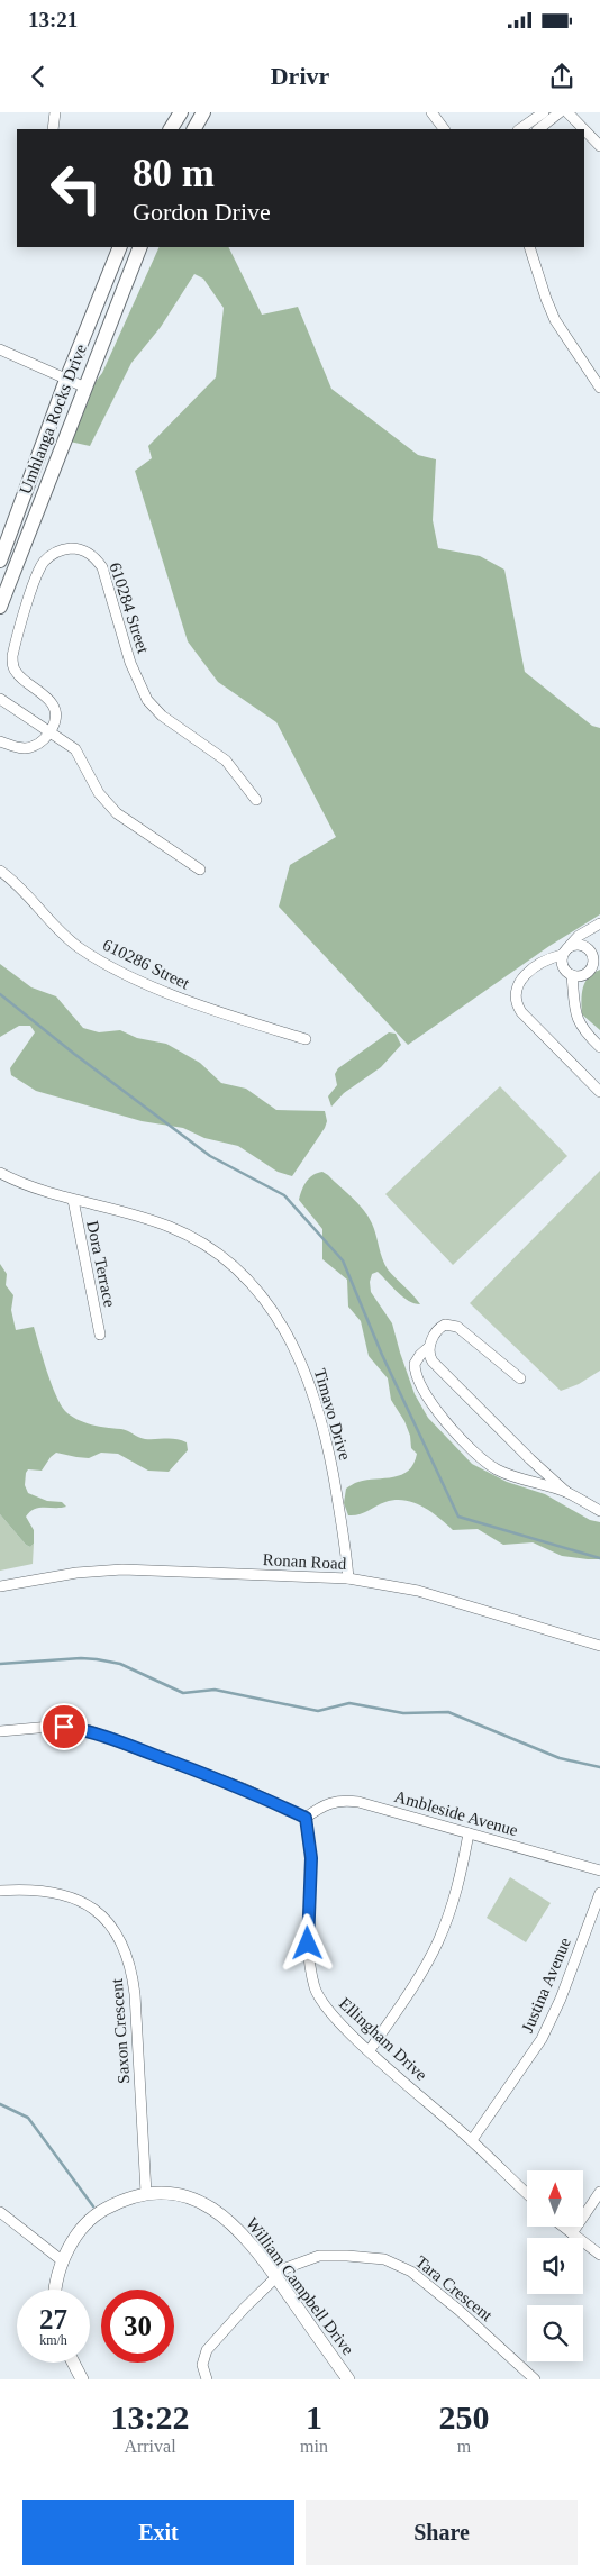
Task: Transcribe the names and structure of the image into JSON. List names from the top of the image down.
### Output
{
  "streets": {
    "main road": ["Umhlanga Rocks Drive"],
    "street": [
      "610284 Street",
      "610286 Street",
      "Dora Terrace",
      "Timavo Drive",
      "Ronan Road",
      "Ambleside Avenue",
      "Justina Avenue",
      "Saxon Crescent",
      "Ellingham Drive",
      "William Campbell Drive",
      "Tara Crescent"
    ]
  },
  "crossings": [
    ["Dora Terrace", "Timavo Drive"],
    ["Timavo Drive", "Ronan Road"],
    ["Ambleside Avenue", "Ellingham Drive"],
    ["Justina Avenue", "Ellingham Drive"],
    ["Saxon Crescent", "William Campbell Drive"],
    ["William Campbell Drive", "Tara Crescent"]
  ],
  "north": "top",
  "page": {
    "status": "13:21",
    "header": "Drivr",
    "turn": ["80 m", "Gordon Drive"],
    "speed": "27 km/h",
    "limit": "30",
    "eta": [
      "13:22",
      "Arrival",
      "1",
      "min",
      "250",
      "m"
    ],
    "buttons": ["Exit", "Share"]
  }
}
